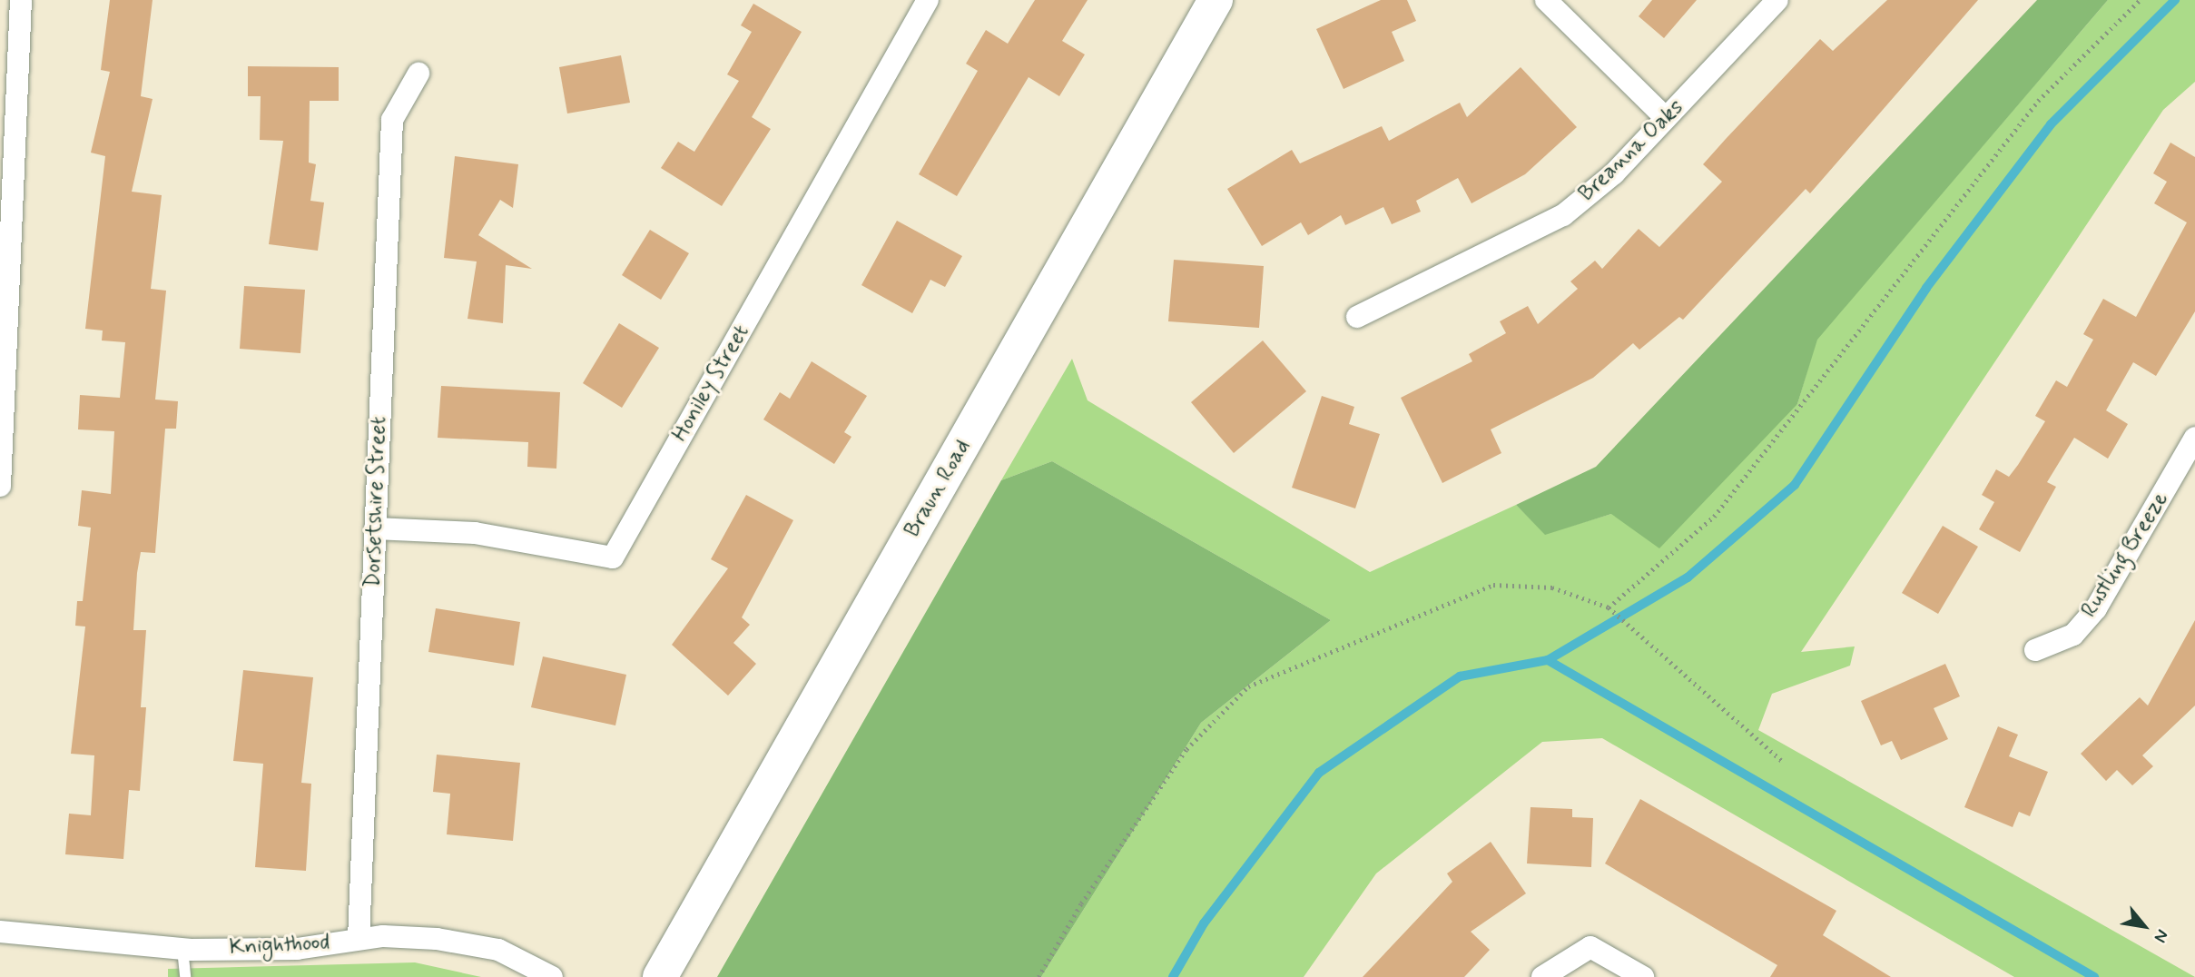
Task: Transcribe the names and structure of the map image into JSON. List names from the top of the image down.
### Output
{
  "streets": {
    "main road": ["Braun Road"],
    "street": [
      "Breanna Oaks",
      "Honiley Street",
      "Dorsetshire Street",
      "Rustling Breeze",
      "Knighthood"
    ]
  },
  "crossings": [
    ["Honiley Street", "Dorsetshire Street"],
    ["Dorsetshire Street", "Knighthood"]
  ],
  "north": "bottom right"
}
